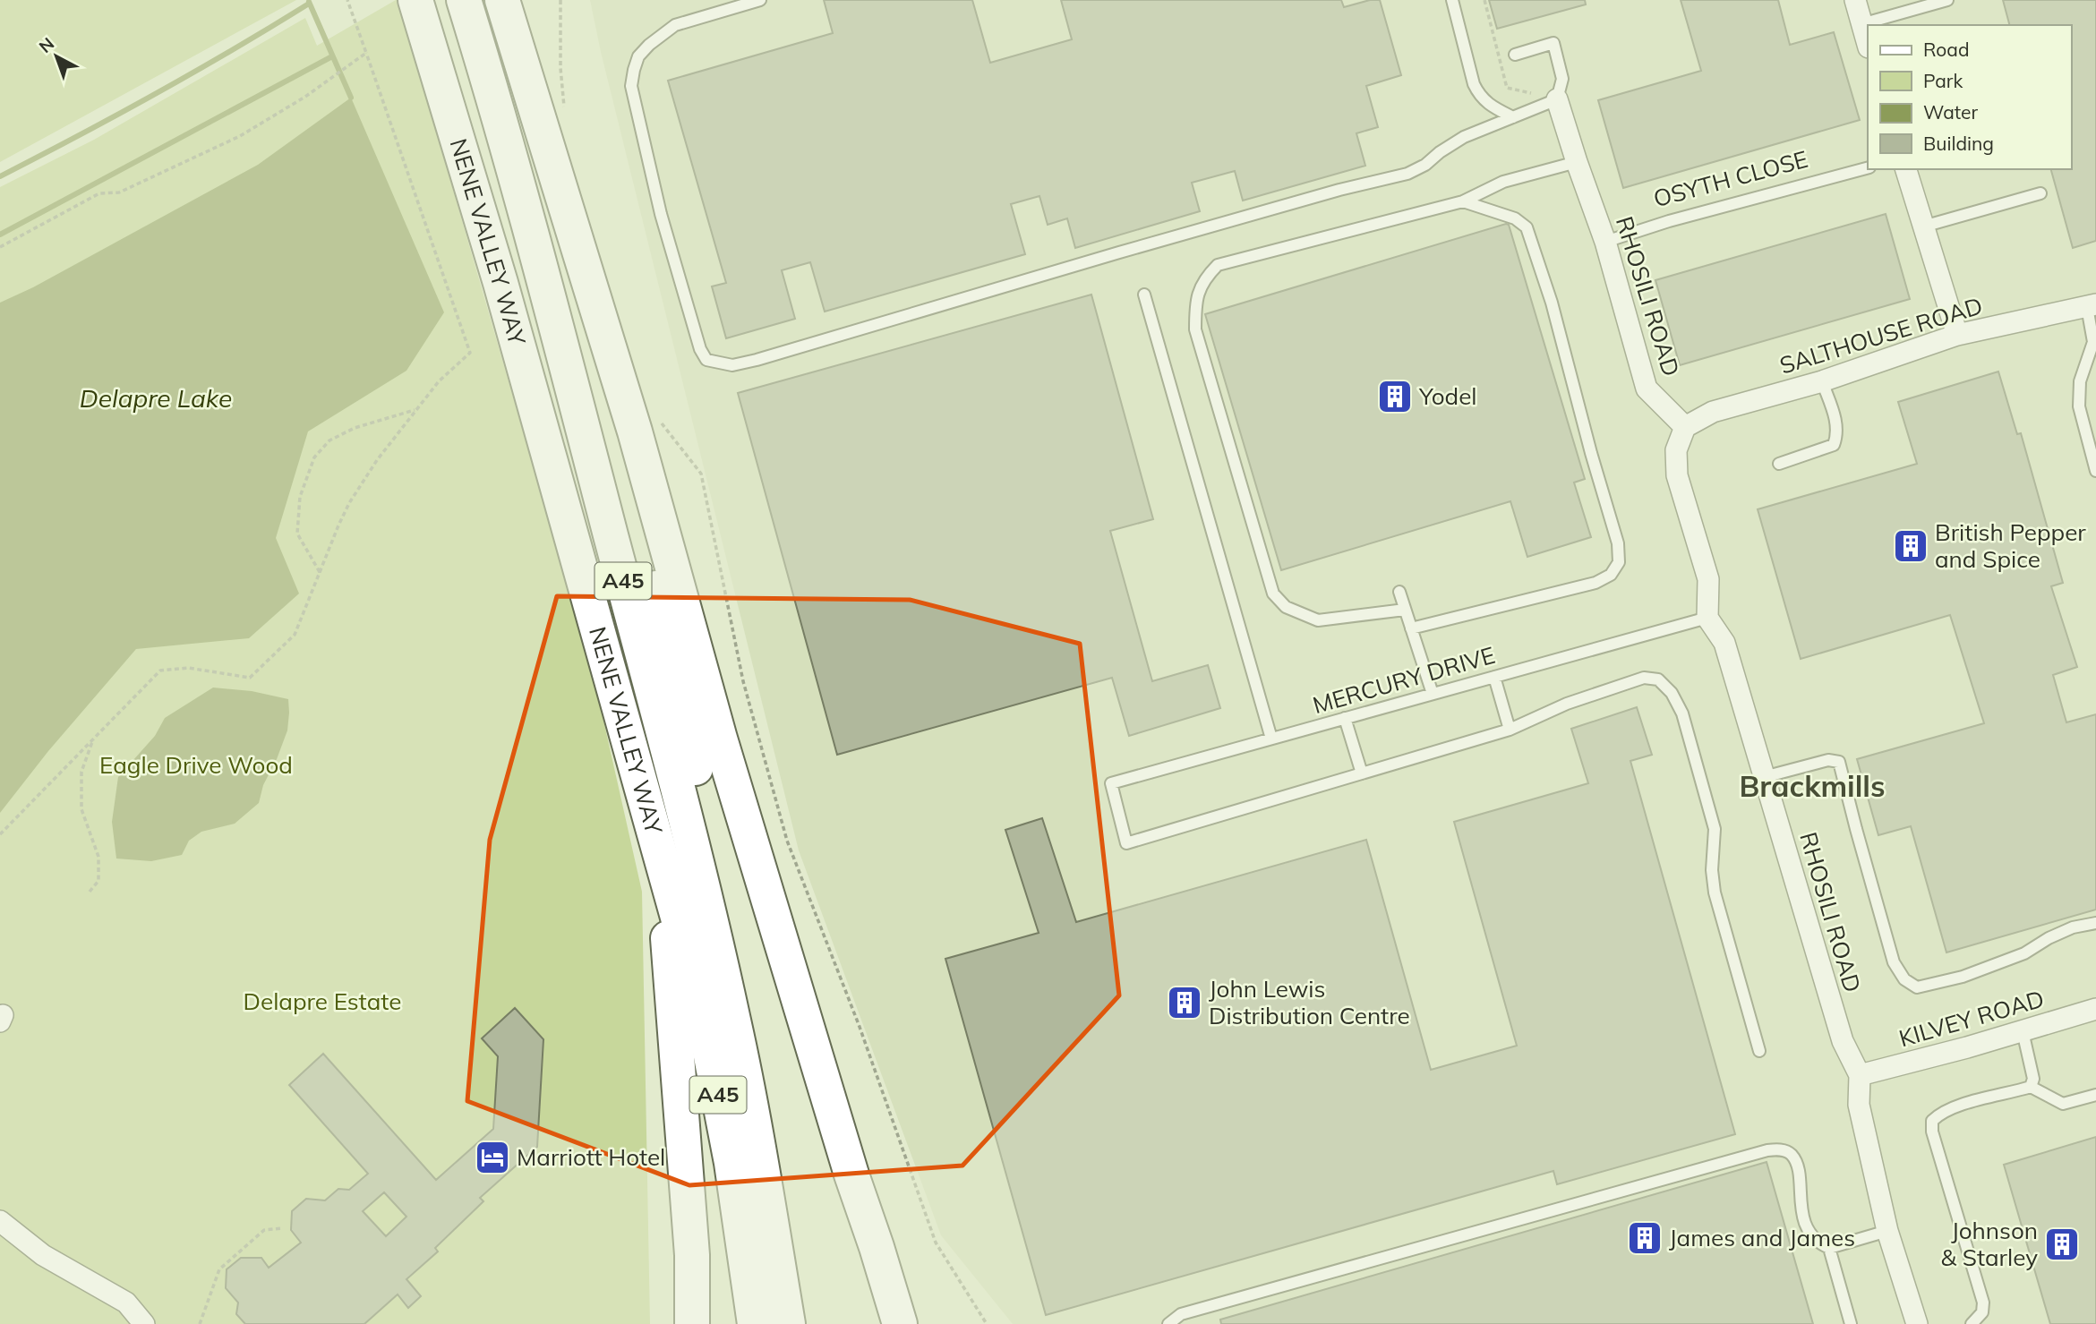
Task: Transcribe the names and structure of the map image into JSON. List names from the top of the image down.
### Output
{
  "streets": {
    "highway": ["NENE VALLEY WAY", "A45"],
    "street": ["RHOSILI ROAD", "SALTHOUSE ROAD", "KILVEY ROAD"],
    "lane": ["OSYTH CLOSE", "MERCURY DRIVE"]
  },
  "crossings": [
    ["OSYTH CLOSE", "RHOSILI ROAD"],
    ["RHOSILI ROAD", "SALTHOUSE ROAD"],
    ["RHOSILI ROAD", "MERCURY DRIVE"],
    ["RHOSILI ROAD", "KILVEY ROAD"]
  ],
  "districts": ["Brackmills"],
  "water": ["Delapre Lake"],
  "parks": ["Eagle Drive Wood", "Delapre Estate"],
  "places": {
    "building": [
      "Yodel",
      "British Pepper and Spice",
      "John Lewis Distribution Centre",
      "James and James",
      "Johnson & Starley"
    ],
    "hotel": ["Marriott Hotel"]
  },
  "legend": [
    "Road",
    "Park",
    "Water",
    "Building"
  ],
  "north": "top left"
}
